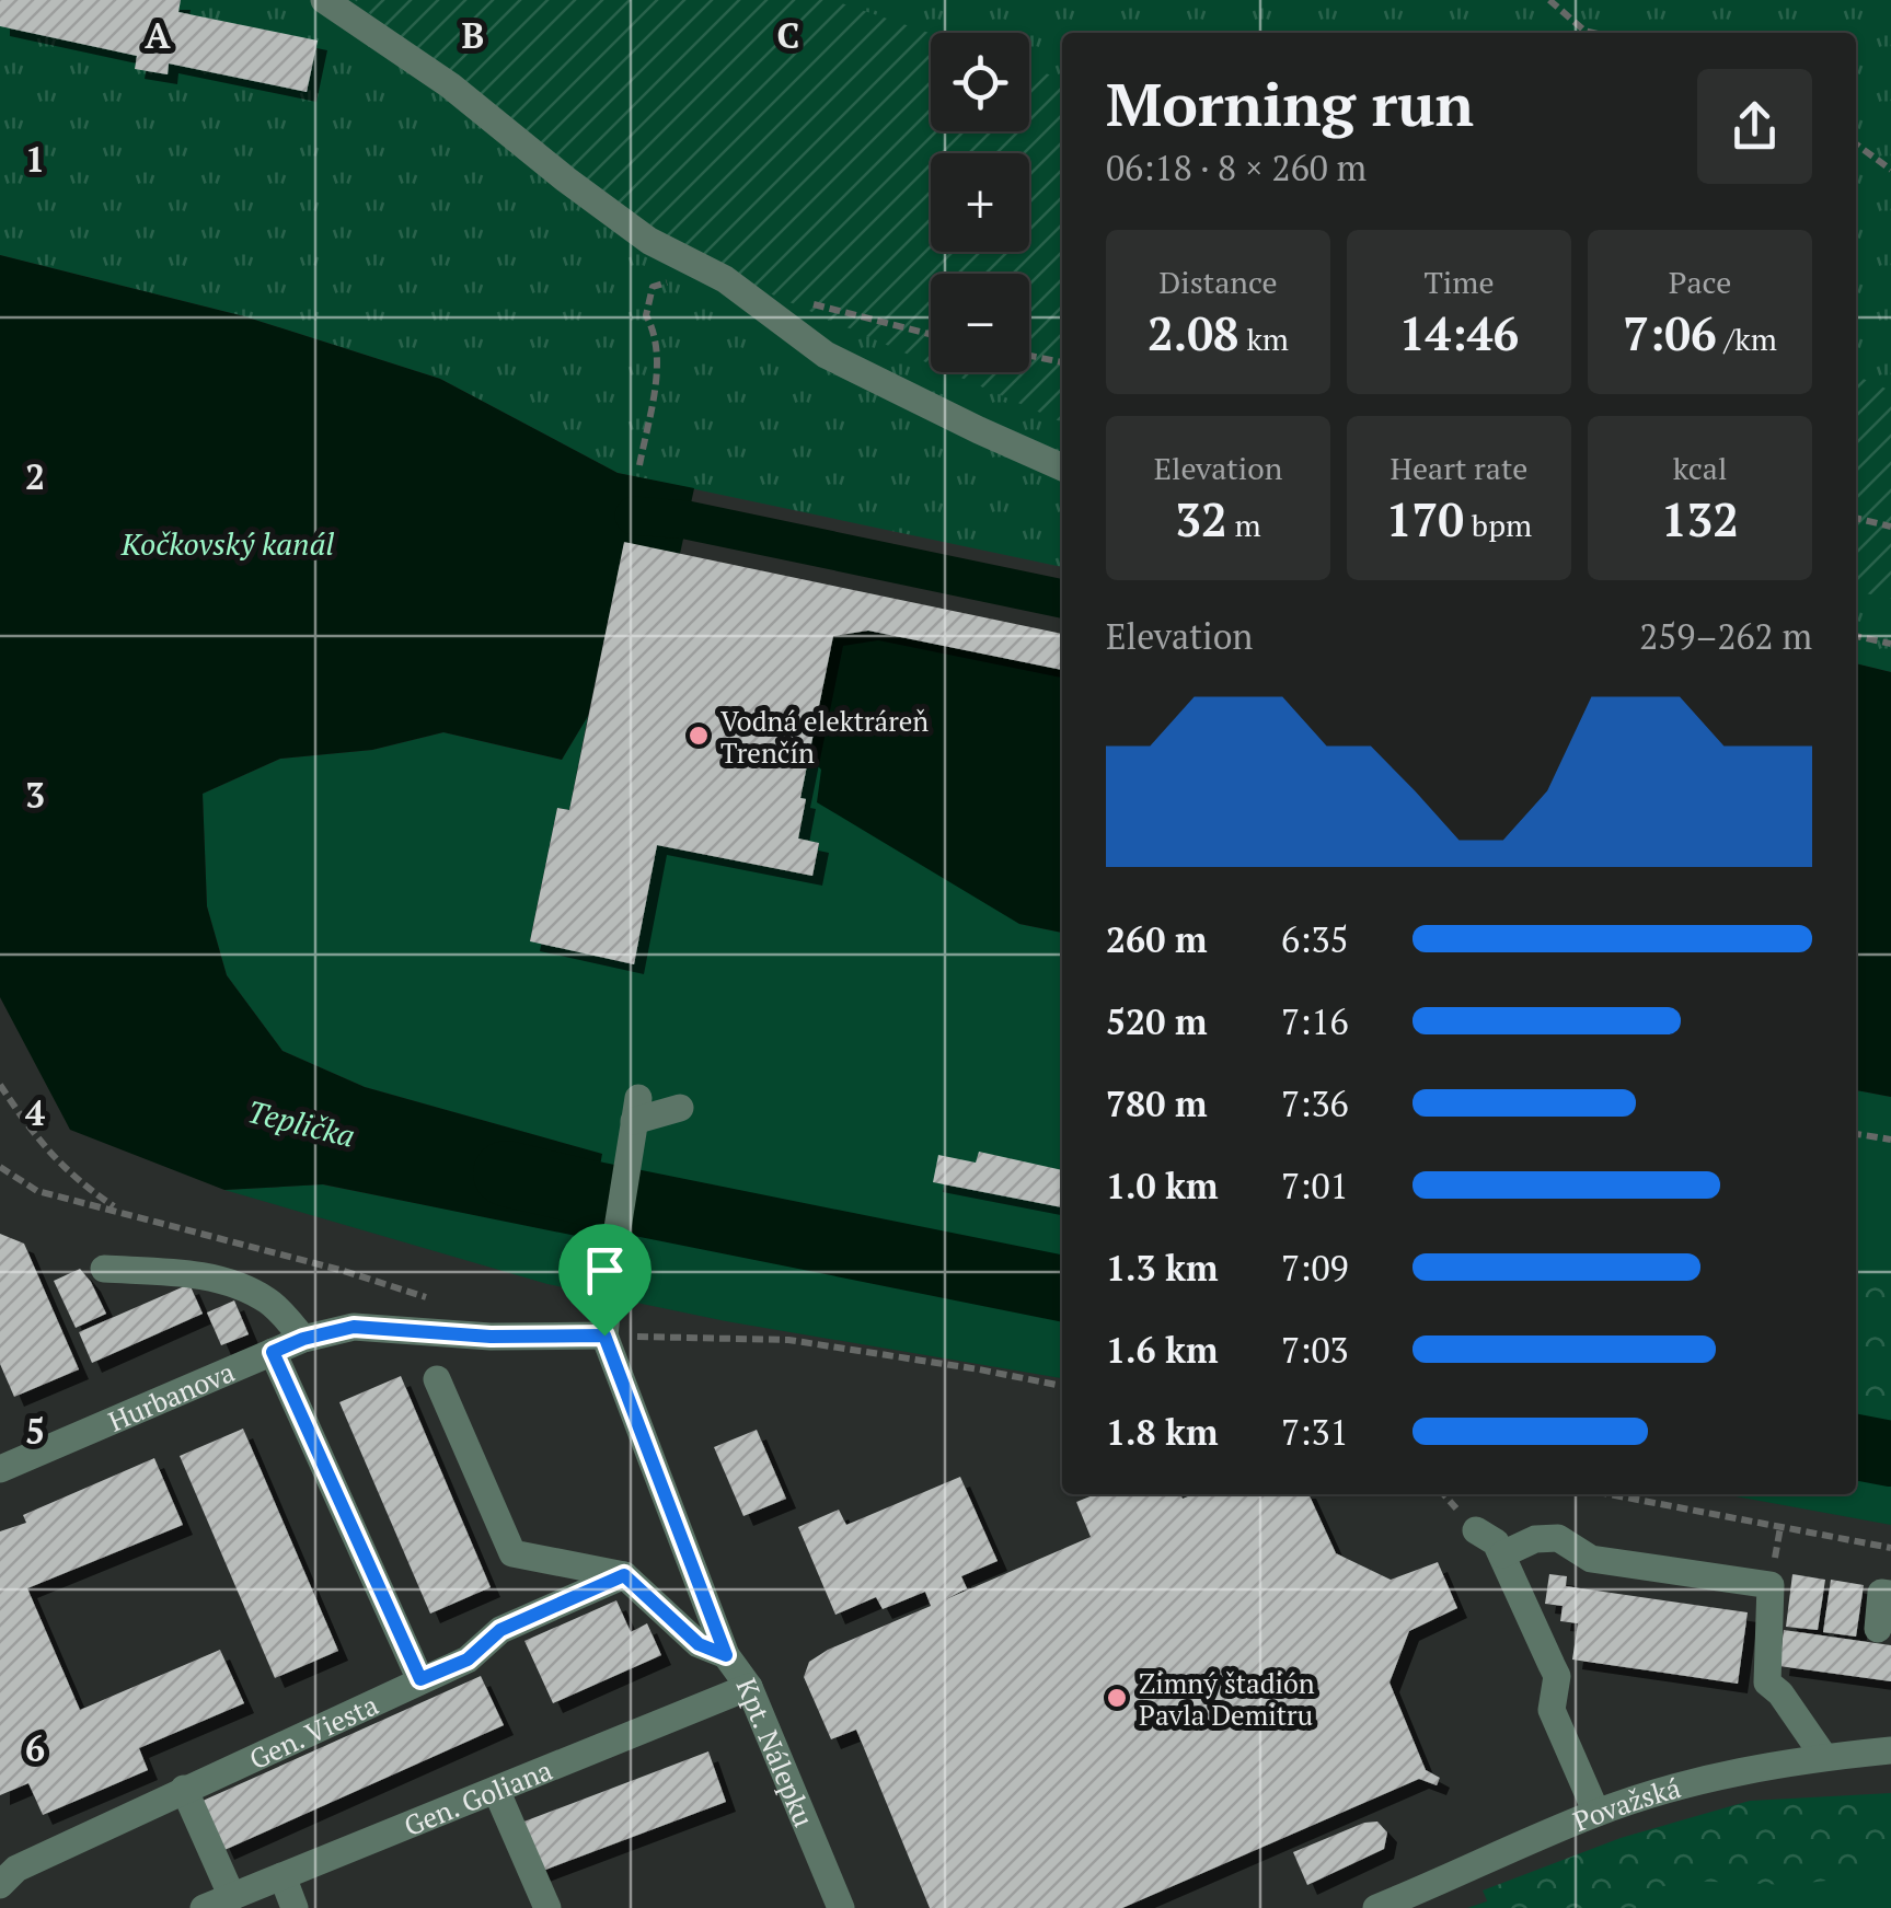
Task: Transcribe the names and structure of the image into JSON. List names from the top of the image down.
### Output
{
  "streets": {
    "street": [
      "Hurbanova",
      "Gen. Viesta",
      "Kpt. Nálepku",
      "Gen. Goliana",
      "Považská"
    ]
  },
  "crossings": [
    ["Hurbanova", "Kpt. Nálepku"],
    ["Kpt. Nálepku", "Gen. Goliana"]
  ],
  "water": ["Kočkovský kanál", "Teplička"],
  "places": ["Vodná elektráreň Trenčín", "Zimný štadión Pavla Demitru"],
  "page": {
    "map_buttons": ["+", "−"],
    "heading": ["Morning run", "06:18 · 8 × 260 m"],
    "stats": [
      ["Distance", "2.08 km"],
      ["Time", "14:46"],
      ["Pace", "7:06 /km"],
      ["Elevation", "32 m"],
      ["Heart rate", "170 bpm"],
      ["kcal", "132"]
    ],
    "chart": ["Elevation", "259–262 m"],
    "list": [
      {
        "name": "260 m",
        "note": "6:35"
      },
      {
        "name": "520 m",
        "note": "7:16"
      },
      {
        "name": "780 m",
        "note": "7:36"
      },
      {
        "name": "1.0 km",
        "note": "7:01"
      },
      {
        "name": "1.3 km",
        "note": "7:09"
      },
      {
        "name": "1.6 km",
        "note": "7:03"
      },
      {
        "name": "1.8 km",
        "note": "7:31"
      }
    ]
  },
  "grid": {
    "columns": ["A", "B", "C"],
    "rows": [
      "1",
      "2",
      "3",
      "4",
      "5",
      "6"
    ]
  }
}
